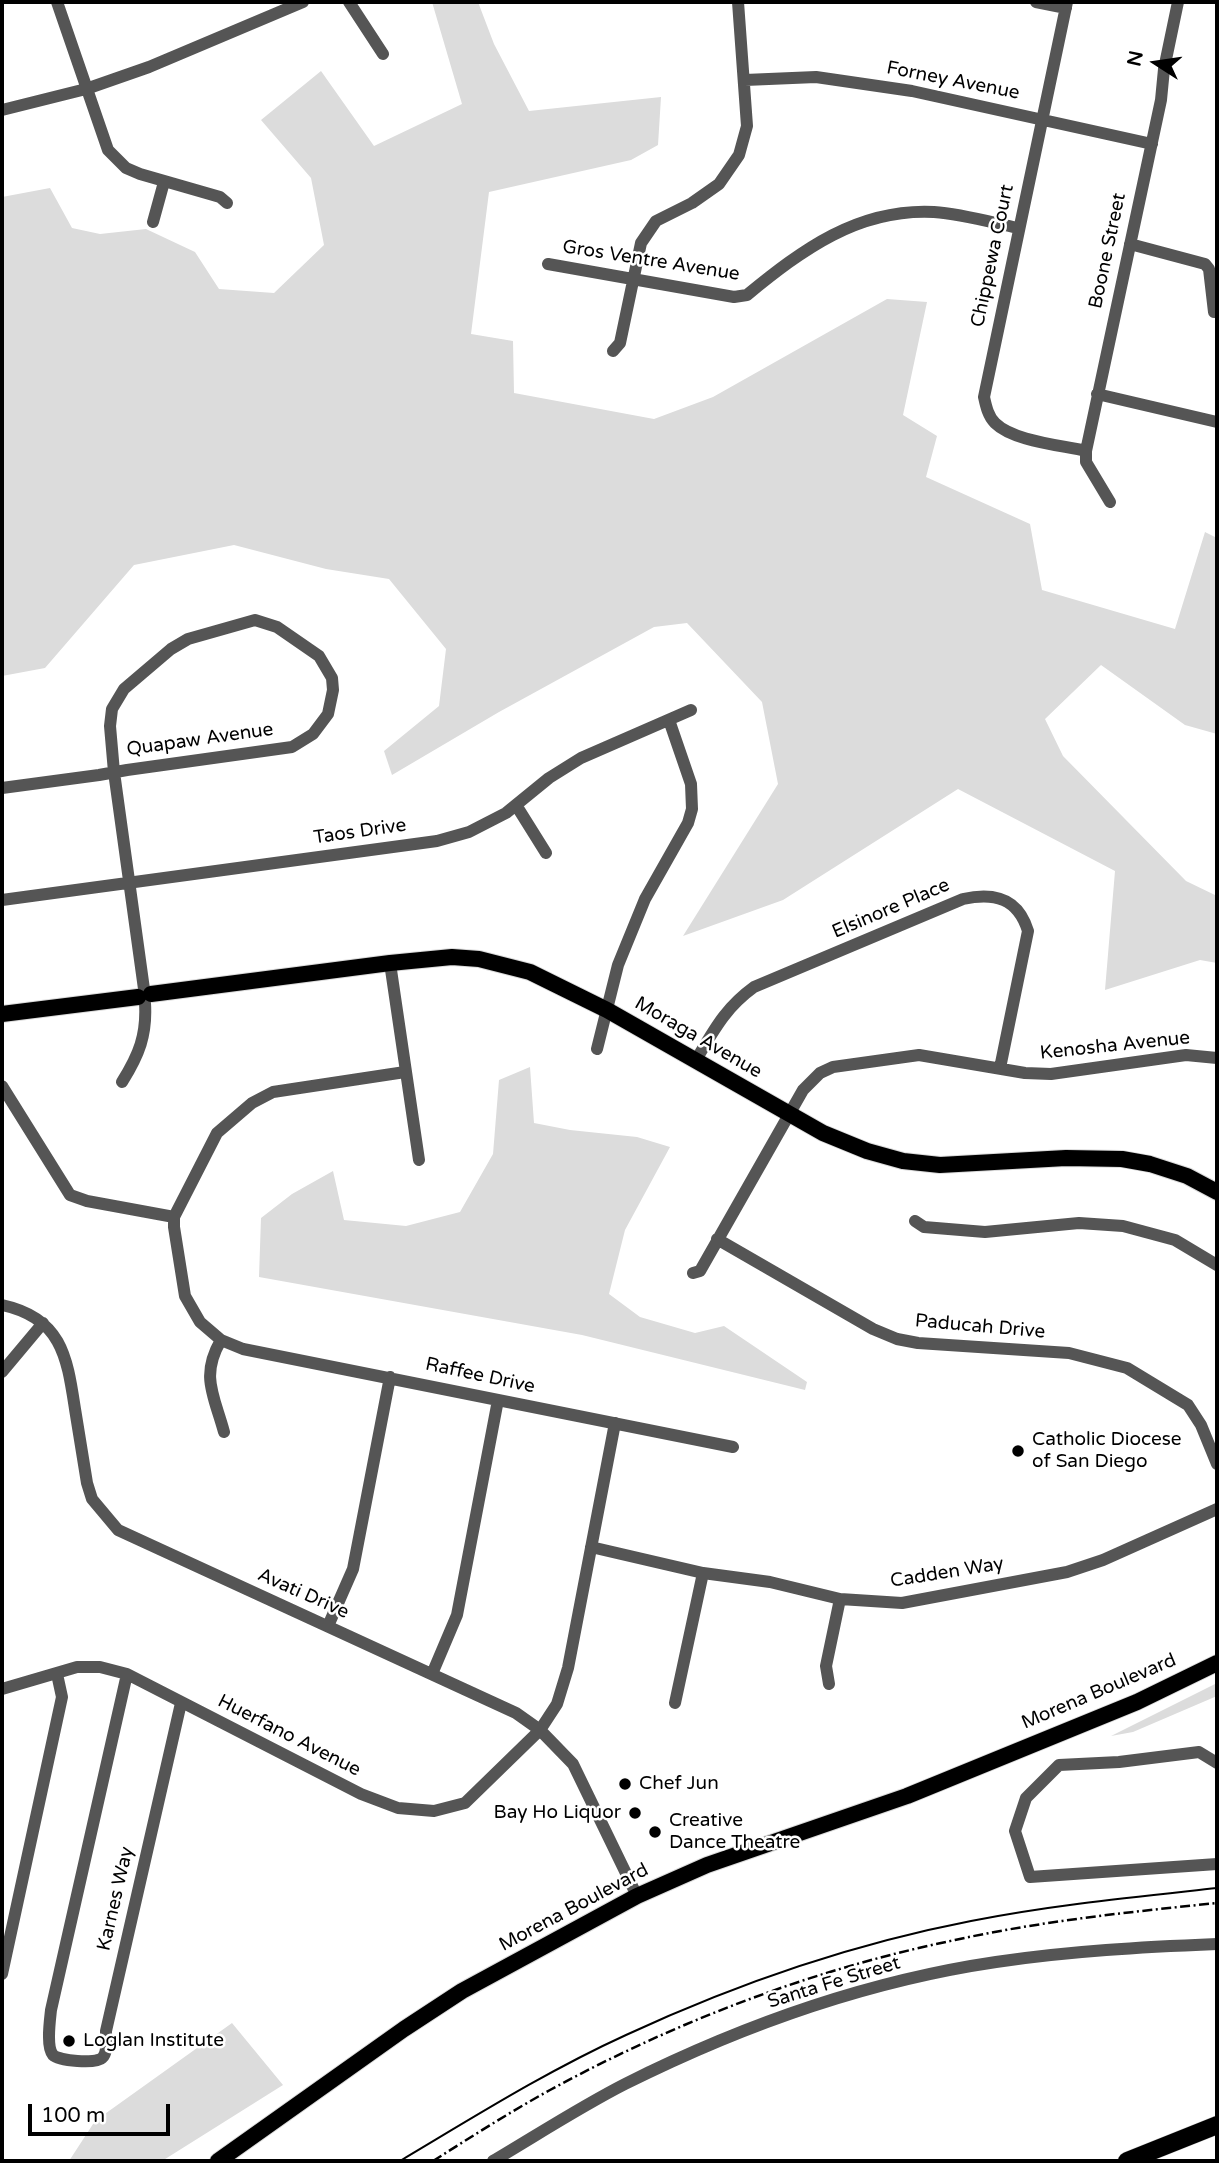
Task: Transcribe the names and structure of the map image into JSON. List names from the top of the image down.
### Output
{
  "streets": {
    "main road": ["Moraga Avenue", "Morena Boulevard"],
    "street": [
      "Forney Avenue",
      "Boone Street",
      "Chippewa Court",
      "Gros Ventre Avenue",
      "Quapaw Avenue",
      "Taos Drive",
      "Elsinore Place",
      "Kenosha Avenue",
      "Paducah Drive",
      "Raffee Drive",
      "Cadden Way",
      "Avati Drive",
      "Huerfano Avenue",
      "Karnes Way",
      "Santa Fe Street"
    ]
  },
  "crossings": [
    ["Forney Avenue", "Boone Street"],
    ["Forney Avenue", "Chippewa Court"],
    ["Boone Street", "Chippewa Court"],
    ["Chippewa Court", "Gros Ventre Avenue"],
    ["Elsinore Place", "Moraga Avenue"],
    ["Elsinore Place", "Kenosha Avenue"],
    ["Moraga Avenue", "Kenosha Avenue"],
    ["Kenosha Avenue", "Paducah Drive"],
    ["Raffee Drive", "Huerfano Avenue"],
    ["Cadden Way", "Huerfano Avenue"],
    ["Avati Drive", "Morena Boulevard"],
    ["Avati Drive", "Huerfano Avenue"],
    ["Huerfano Avenue", "Karnes Way"]
  ],
  "places": [
    "Catholic Diocese of San Diego",
    "Chef Jun",
    "Bay Ho Liquor",
    "Creative Dance Theatre",
    "Loglan Institute"
  ],
  "scale_bar": "100 m",
  "north": "left"
}
